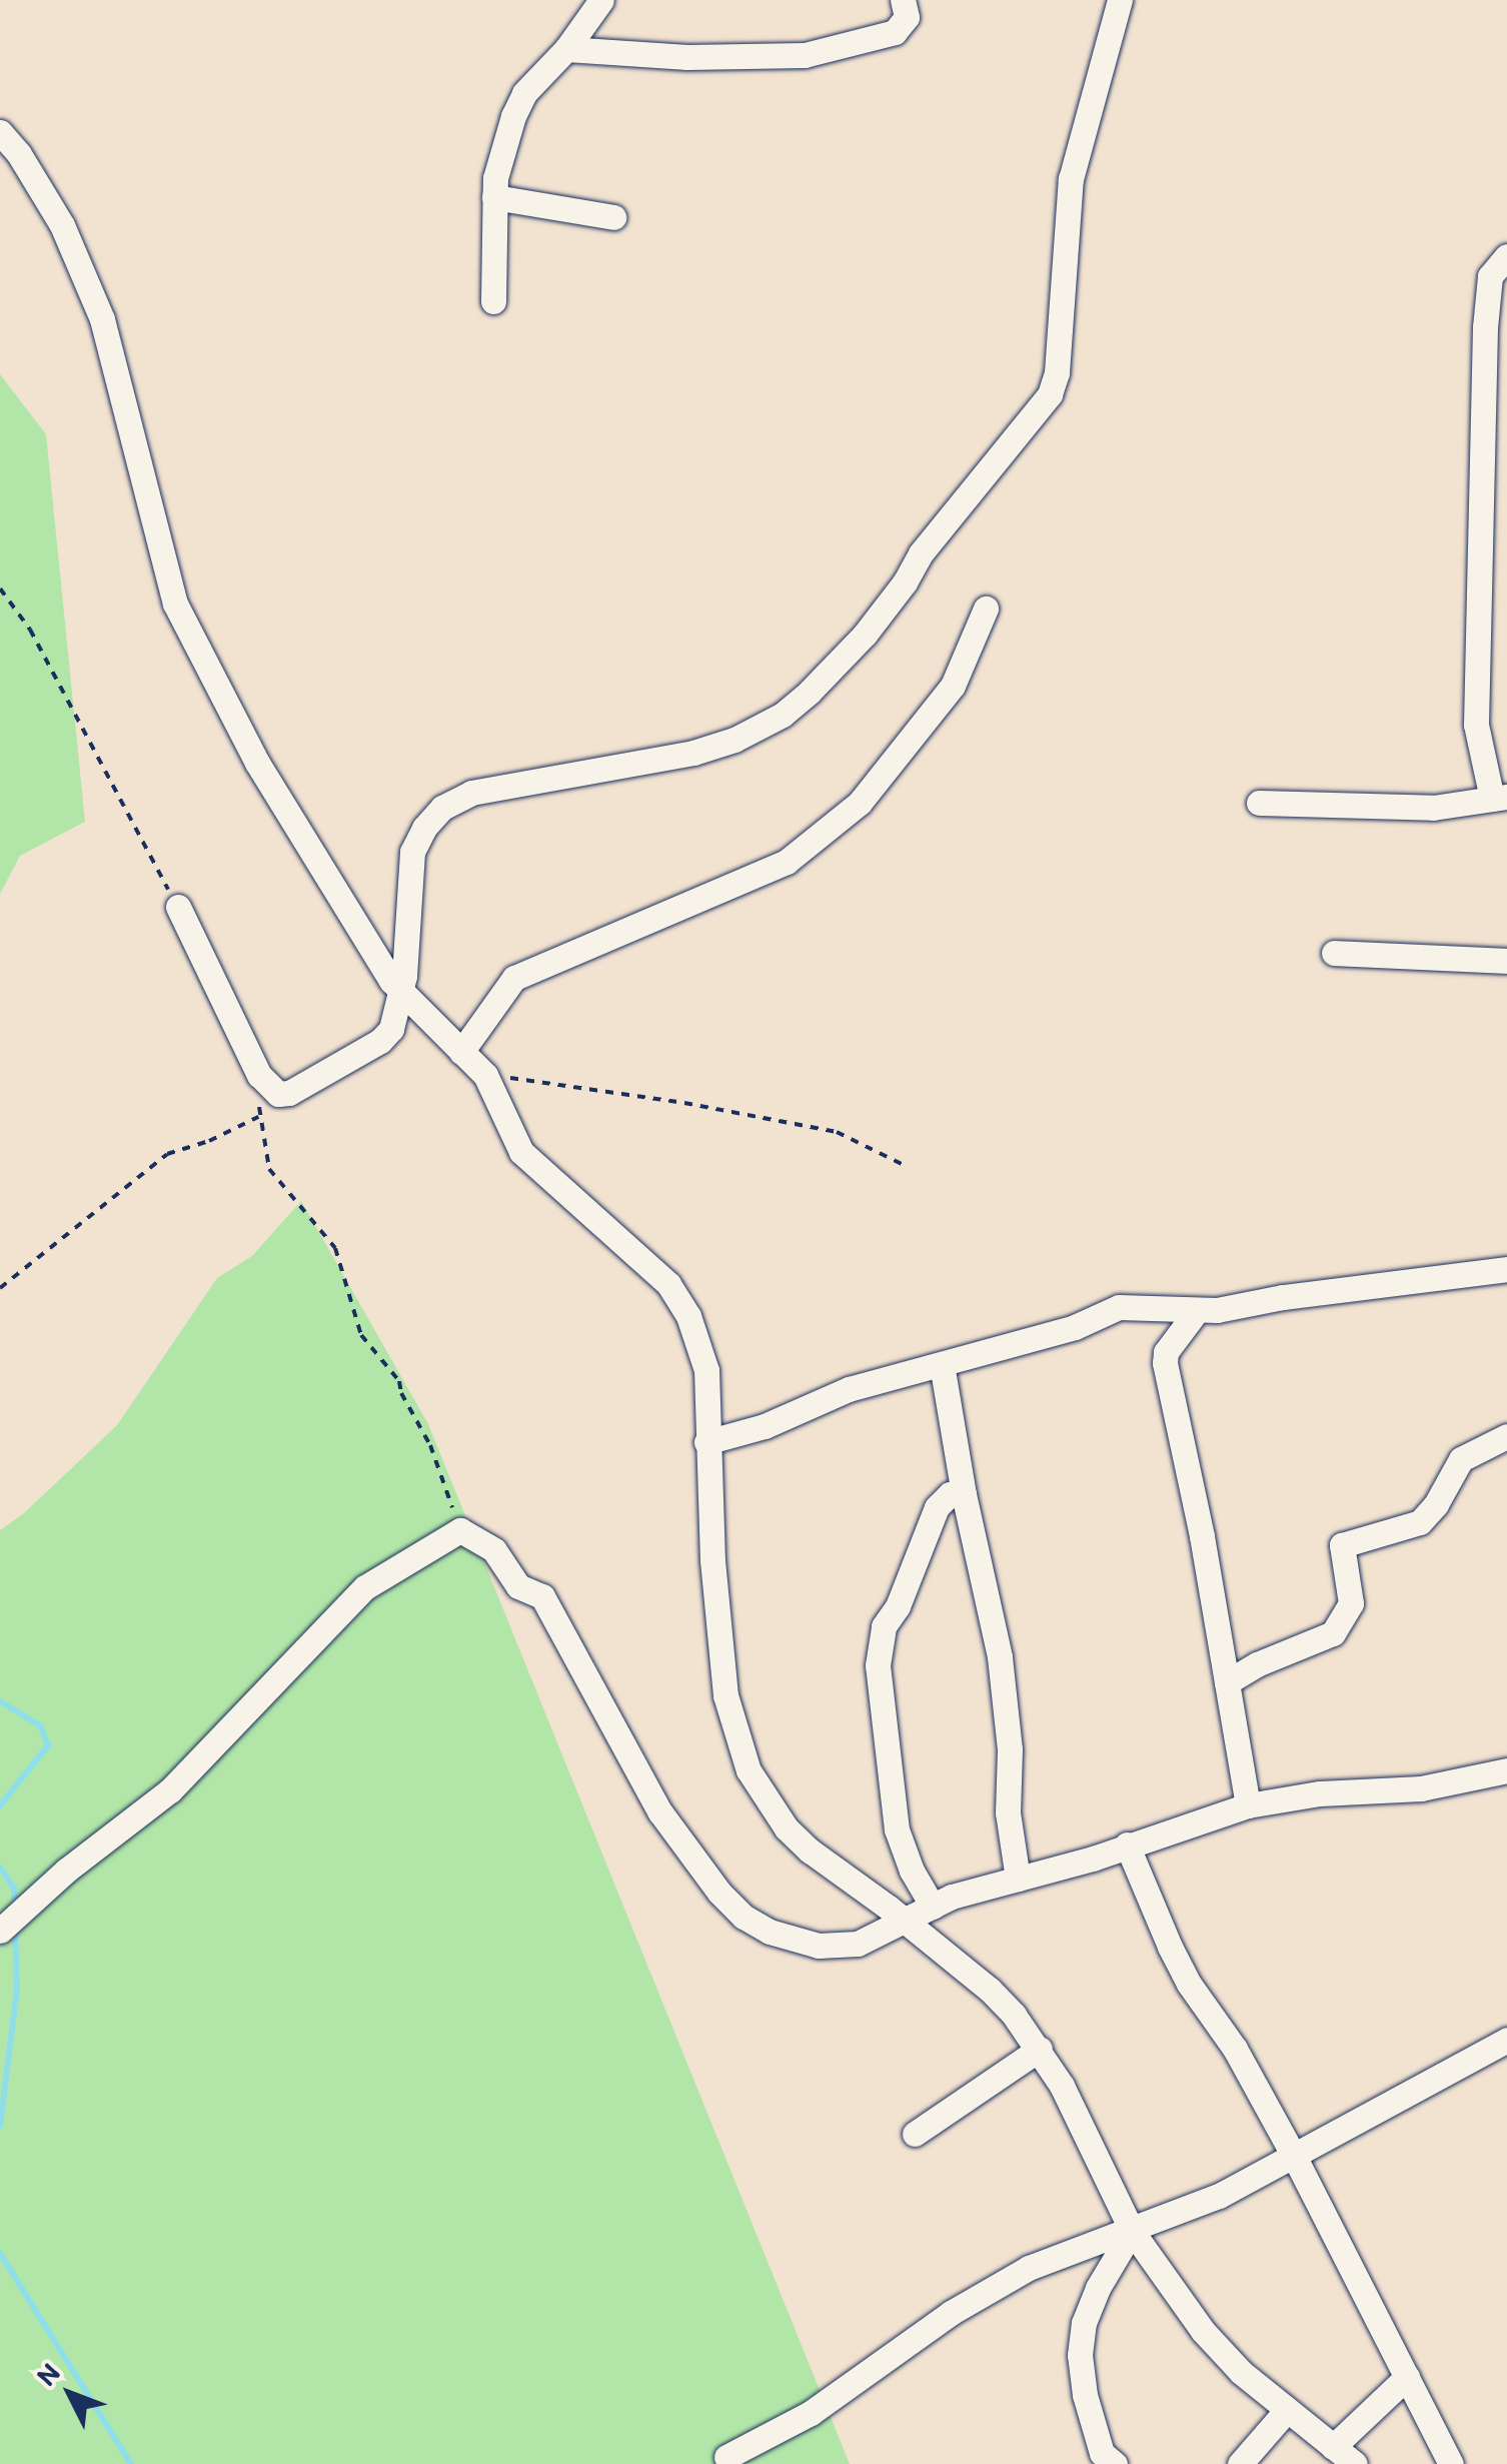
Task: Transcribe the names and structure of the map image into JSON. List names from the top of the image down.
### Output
{
  "north": "top left"
}
